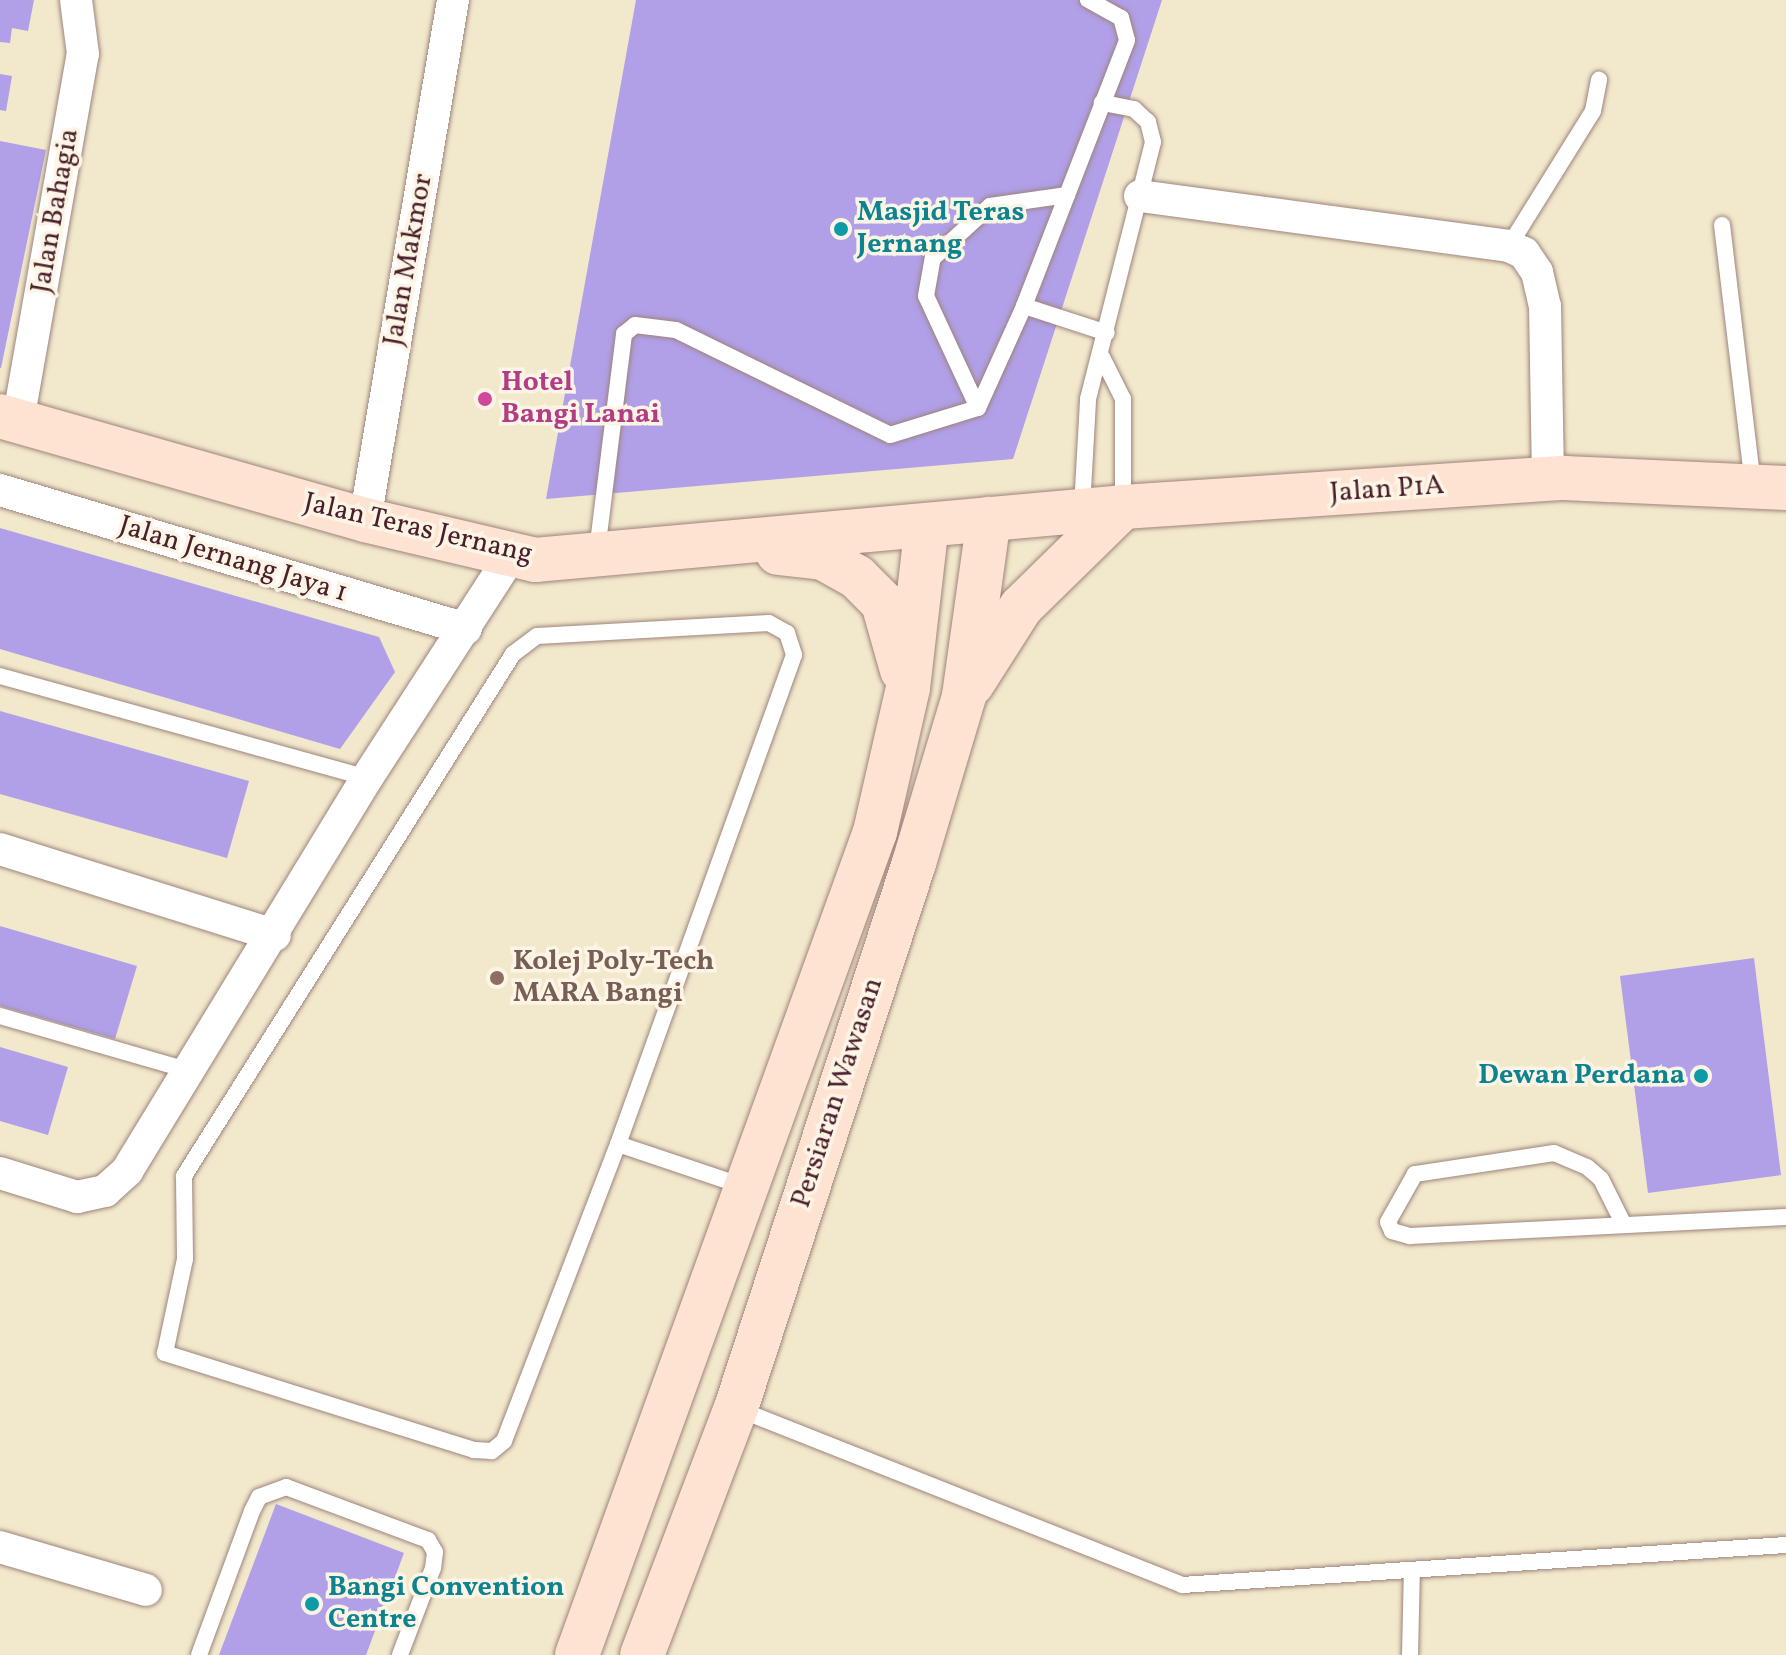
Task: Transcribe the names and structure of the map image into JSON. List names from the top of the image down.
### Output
{
  "streets": {
    "main road": ["Jalan P1A", "Jalan Teras Jernang", "Persiaran Wawasan"],
    "street": ["Jalan Bahagia", "Jalan Makmor", "Jalan Jernang Jaya 1"]
  },
  "crossings": [
    ["Jalan Bahagia", "Jalan Teras Jernang"],
    ["Jalan Makmor", "Jalan Teras Jernang"],
    ["Jalan P1A", "Jalan Teras Jernang"],
    ["Jalan P1A", "Persiaran Wawasan"],
    ["Jalan Teras Jernang", "Persiaran Wawasan"]
  ],
  "places": [
    "Masjid Teras Jernang",
    "Hotel Bangi Lanai",
    "Kolej Poly-Tech MARA Bangi",
    "Dewan Perdana",
    "Bangi Convention Centre"
  ]
}
